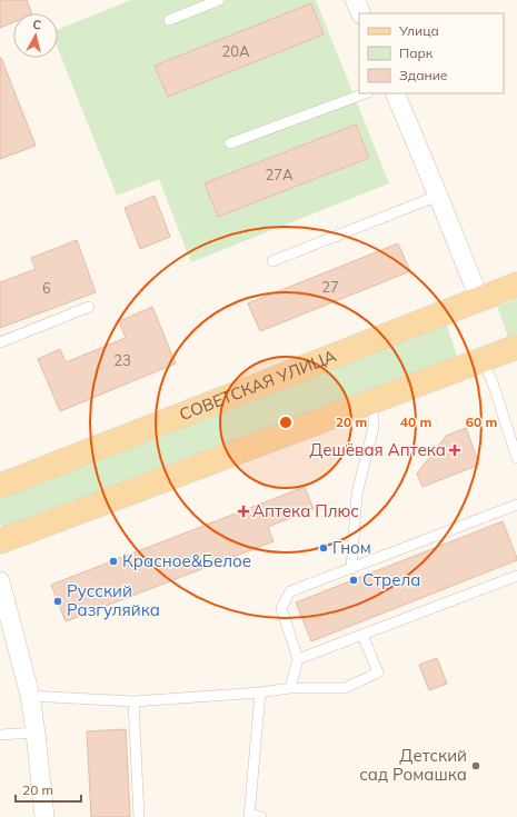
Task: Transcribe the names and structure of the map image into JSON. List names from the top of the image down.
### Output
{
  "streets": {
    "main road": ["СОВЕТСКАЯ УЛИЦА"]
  },
  "places": {
    "health": ["Дешёвая Аптека", "Аптека Плюс"],
    "other": [
      "Гном",
      "Красное&Белое",
      "Стрела",
      "Русский Разгуляйка",
      "Детский сад Ромашка"
    ]
  },
  "house_numbers": [
    "20А",
    "27А",
    "27",
    "6",
    "23"
  ],
  "legend": ["Улица", "Парк", "Здание"],
  "scale_bar": "20 m",
  "north": "top",
  "rings": ["20 m", "40 m", "60 m"]
}
